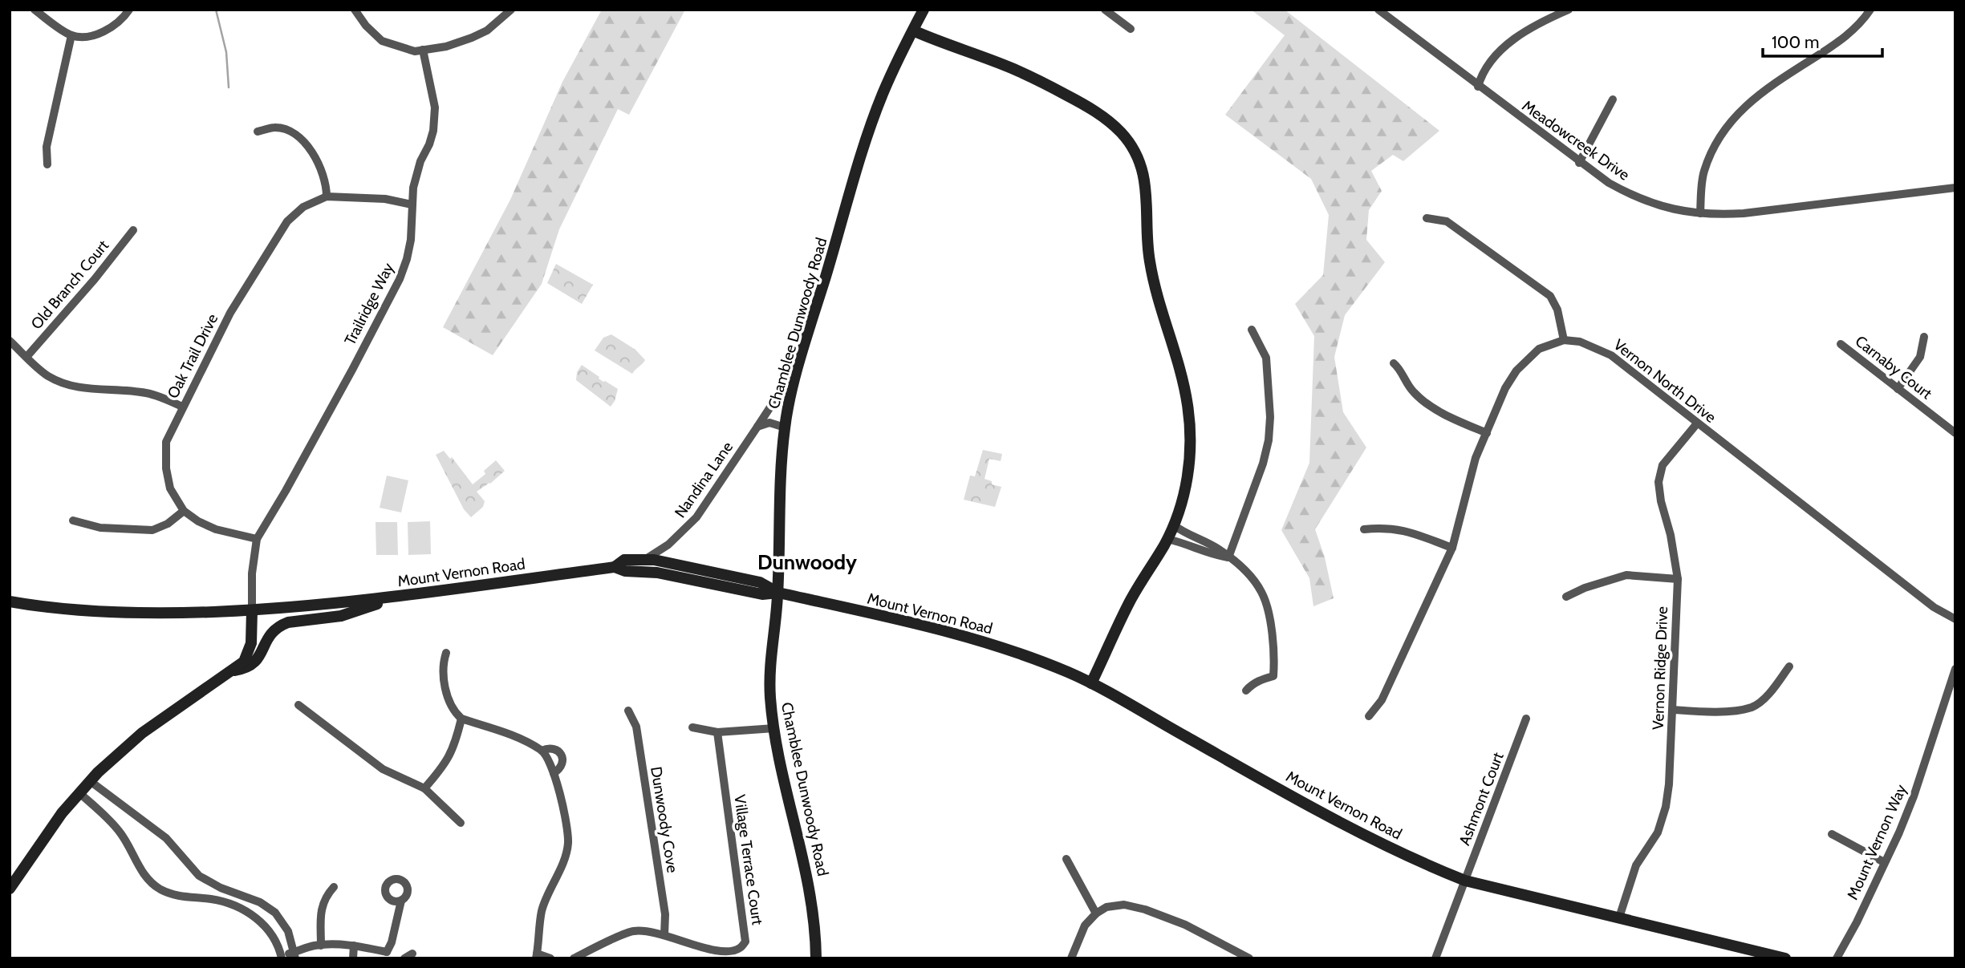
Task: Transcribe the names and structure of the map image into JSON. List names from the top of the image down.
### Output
{
  "streets": {
    "main road": ["Chamblee Dunwoody Road", "Mount Vernon Road"],
    "street": [
      "Meadowcreek Drive",
      "Old Branch Court",
      "Trailridge Way",
      "Oak Trail Drive",
      "Carnaby Court",
      "Vernon North Drive",
      "Nandina Lane",
      "Vernon Ridge Drive",
      "Ashmont Court",
      "Dunwoody Cove",
      "Mount Vernon Way",
      "Village Terrace Court"
    ]
  },
  "crossings": [
    ["Trailridge Way", "Oak Trail Drive"],
    ["Chamblee Dunwoody Road", "Nandina Lane"],
    ["Chamblee Dunwoody Road", "Mount Vernon Road"],
    ["Vernon North Drive", "Vernon Ridge Drive"],
    ["Mount Vernon Road", "Vernon Ridge Drive"],
    ["Mount Vernon Road", "Ashmont Court"],
    ["Dunwoody Cove", "Village Terrace Court"]
  ],
  "districts": ["Dunwoody"],
  "scale_bar": "100 m"
}
